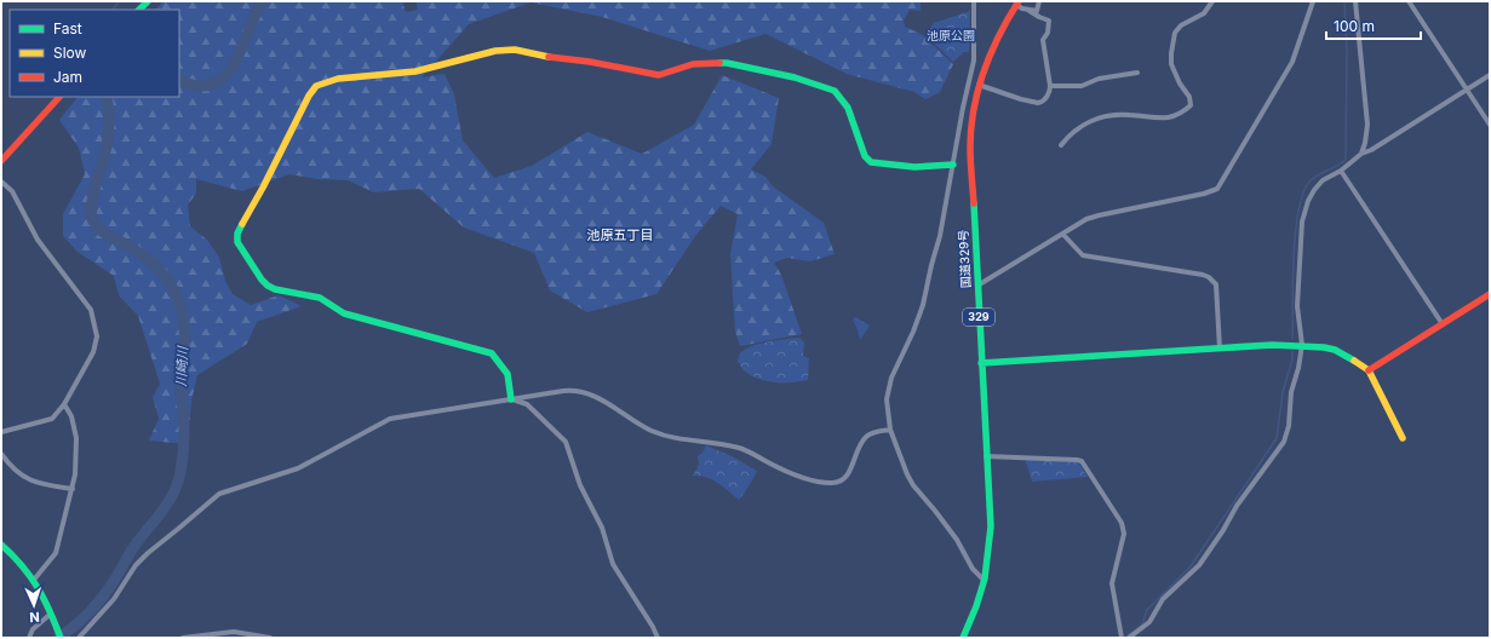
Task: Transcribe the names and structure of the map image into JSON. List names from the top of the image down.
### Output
{
  "streets": {
    "main road": ["国道329号", "329"]
  },
  "districts": ["池原五丁目"],
  "water": ["川崎川"],
  "parks": ["池原公園"],
  "legend": ["Fast", "Slow", "Jam"],
  "scale_bar": "100 m",
  "north": "bottom"
}
